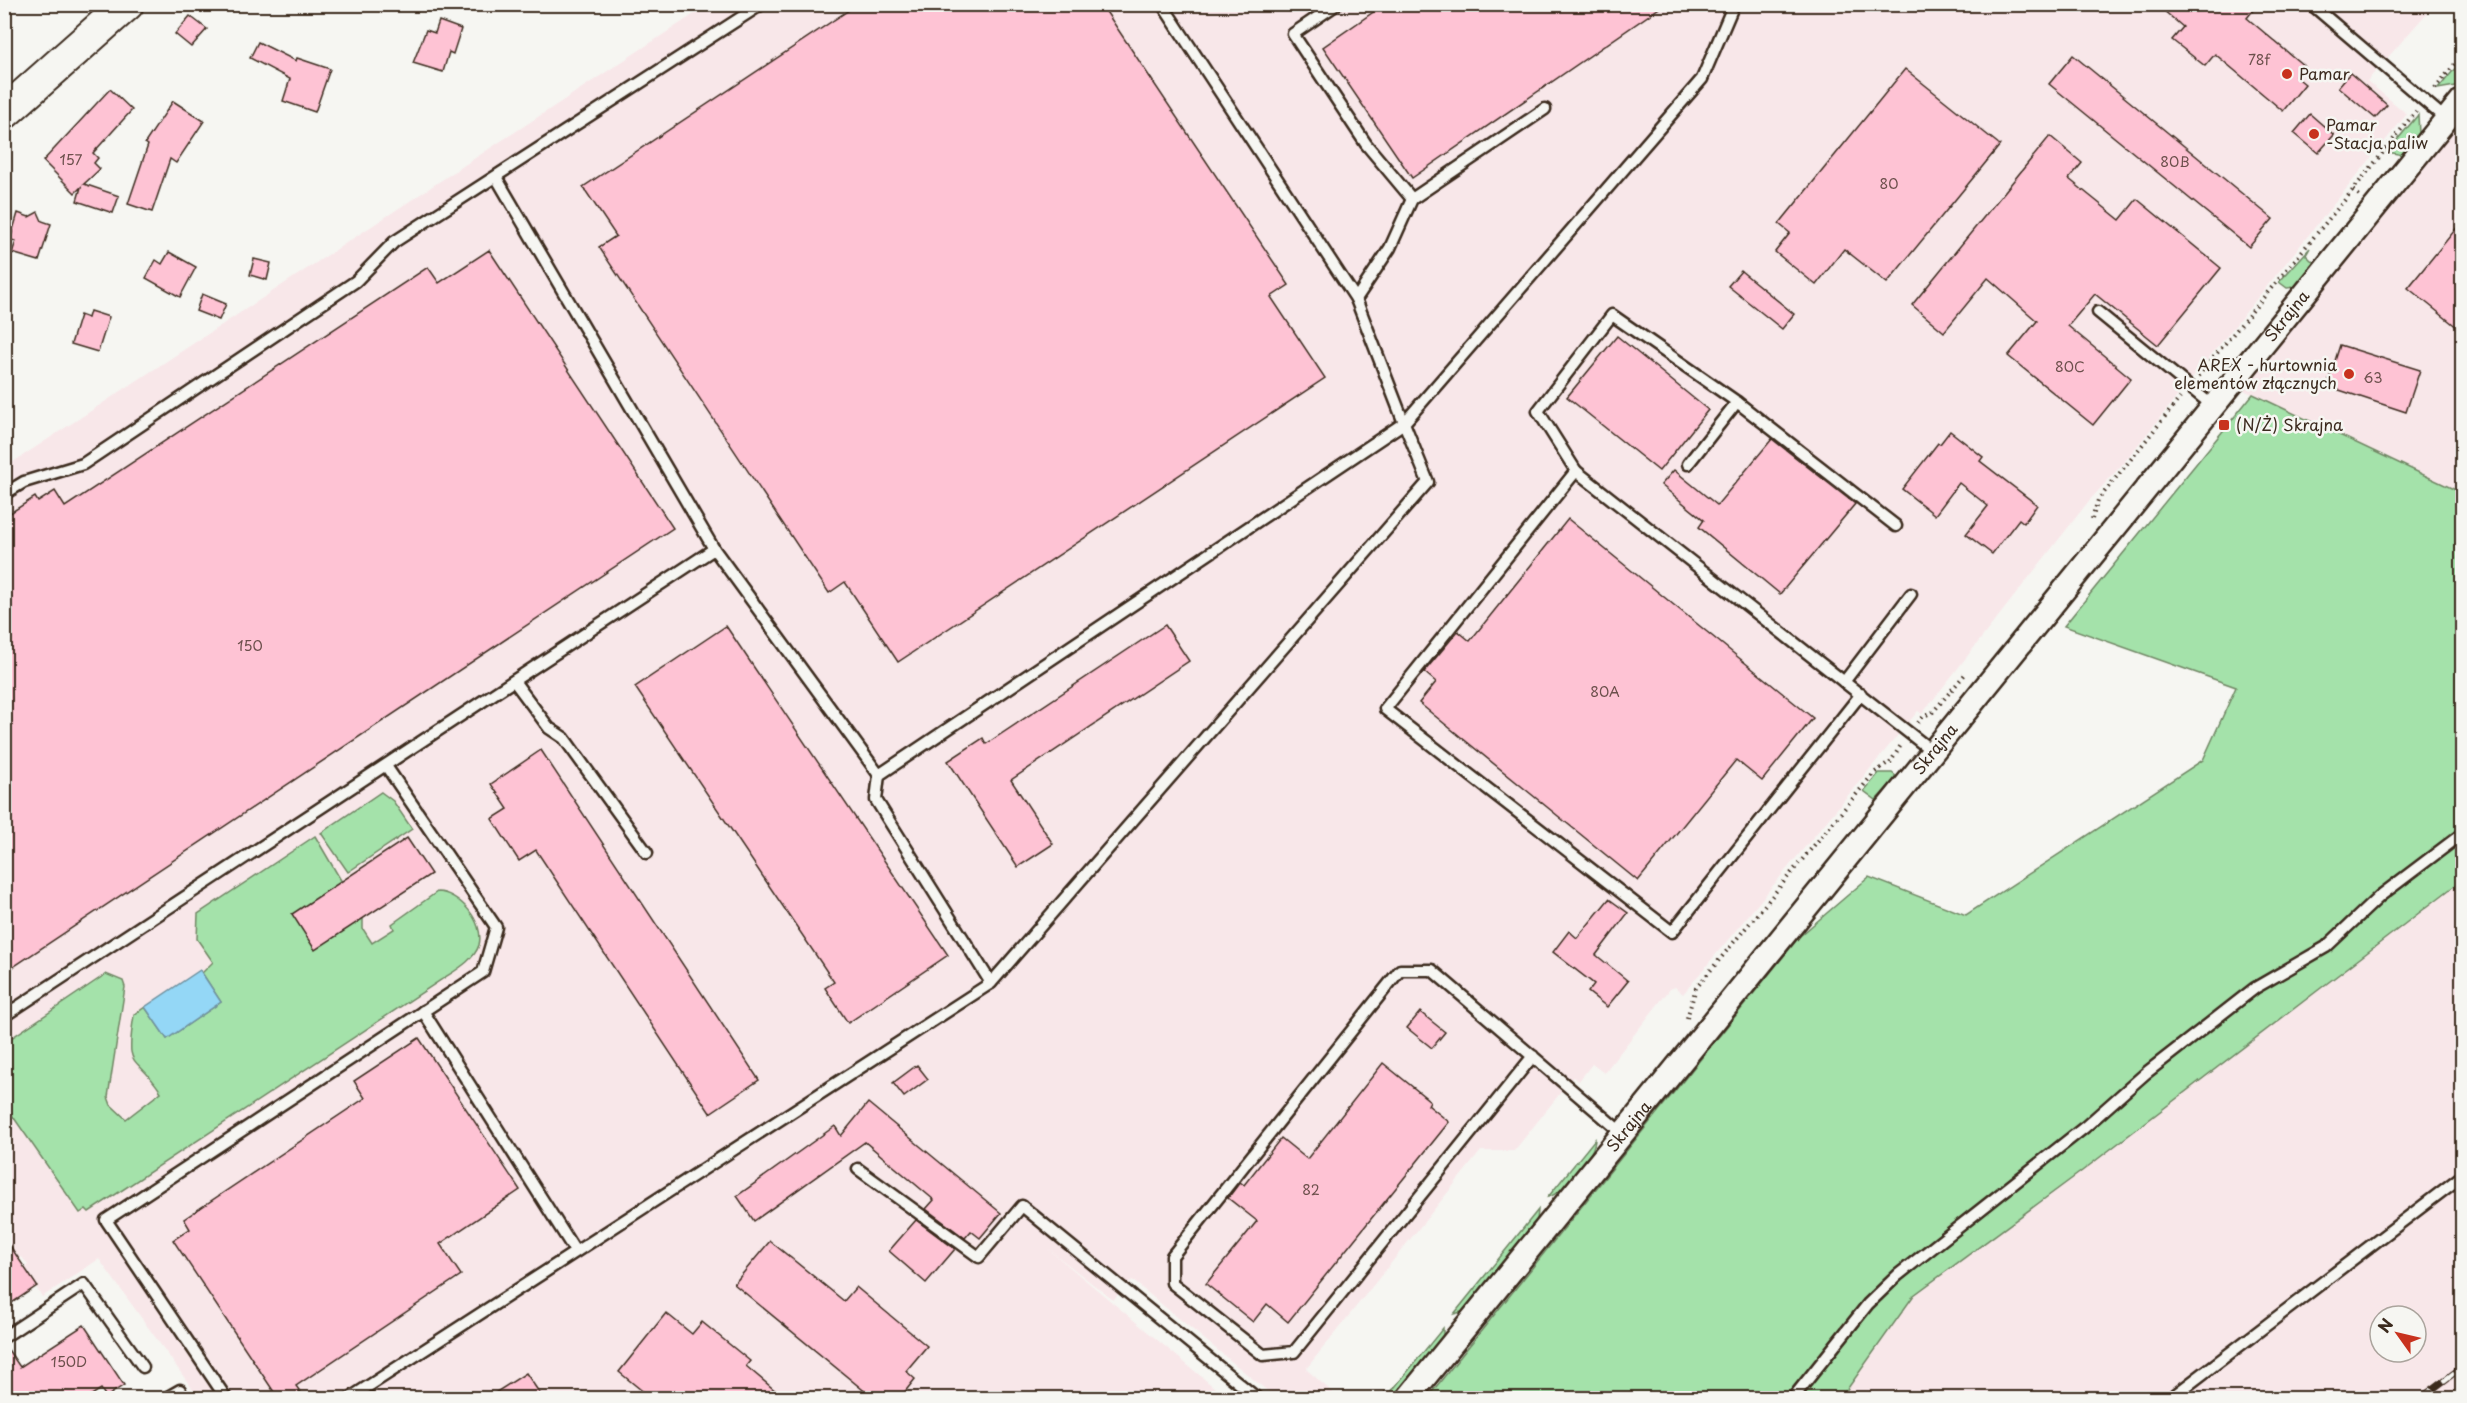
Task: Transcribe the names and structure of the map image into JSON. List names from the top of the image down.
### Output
{
  "streets": {
    "street": ["Skrajna"]
  },
  "places": {
    "other": ["Pamar", "Pamar -Stacja paliw", "AREX - hurtownia elementów złącznych"],
    "transit": ["(N/Ż) Skrajna"]
  },
  "house_numbers": [
    "78f",
    "157",
    "80B",
    "80",
    "80C",
    "63",
    "150",
    "80A",
    "82",
    "150D"
  ],
  "north": "top left"
}
